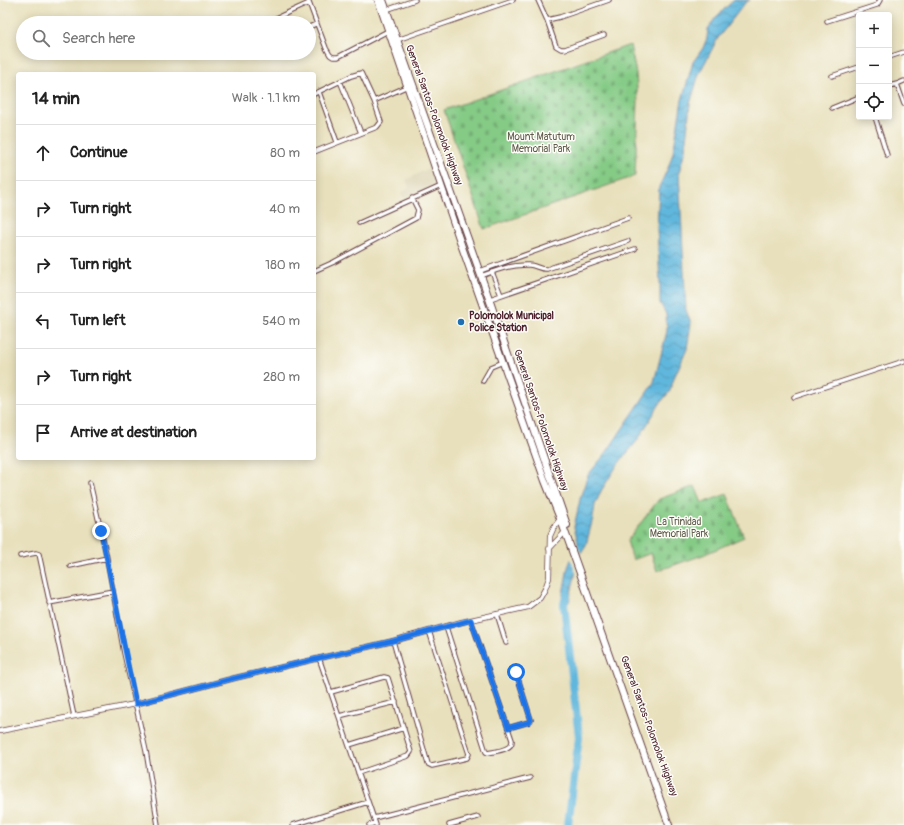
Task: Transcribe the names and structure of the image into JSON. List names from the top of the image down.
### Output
{
  "streets": {
    "highway": ["General Santos-Polomolok Highway"]
  },
  "parks": ["Mount Matutum Memorial Park", "La Trinidad Memorial Park"],
  "places": ["Polomolok Municipal Police Station"],
  "page": {
    "map_buttons": ["+", "−"],
    "search": "Search here",
    "heading": ["14 min", "Walk · 1.1 km"],
    "list": [
      ["Continue", "80 m"],
      ["Turn right", "40 m"],
      ["Turn right", "180 m"],
      ["Turn left", "540 m"],
      ["Turn right", "280 m"],
      "Arrive at destination"
    ]
  }
}
